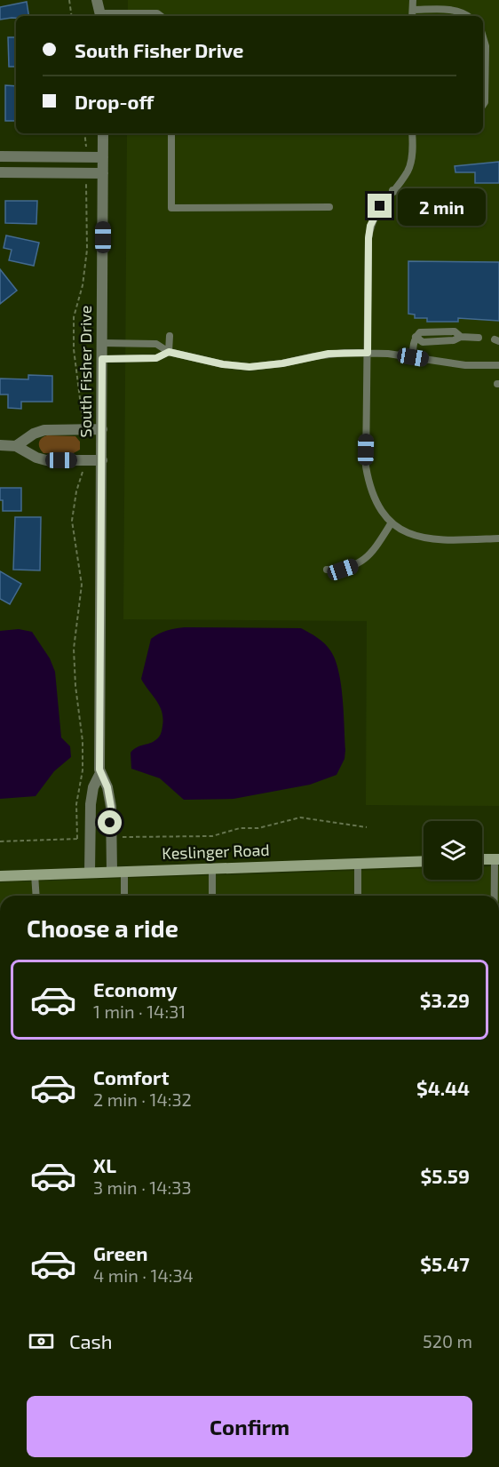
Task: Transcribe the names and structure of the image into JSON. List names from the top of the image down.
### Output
{
  "streets": {
    "main road": ["Keslinger Road"],
    "street": ["South Fisher Drive"]
  },
  "crossings": [
    ["South Fisher Drive", "Keslinger Road"]
  ],
  "page": {
    "banner": ["South Fisher Drive", "Drop-off"],
    "bubble": "2 min",
    "heading": "Choose a ride",
    "list": [
      {
        "name": "Economy",
        "note": "1 min · 14:31",
        "value": "$3.29"
      },
      {
        "name": "Comfort",
        "note": "2 min · 14:32",
        "value": "$4.44"
      },
      {
        "name": "XL",
        "note": "3 min · 14:33",
        "value": "$5.59"
      },
      {
        "name": "Green",
        "note": "4 min · 14:34",
        "value": "$5.47"
      }
    ],
    "pay": ["Cash", "520 m"],
    "buttons": "Confirm"
  }
}
